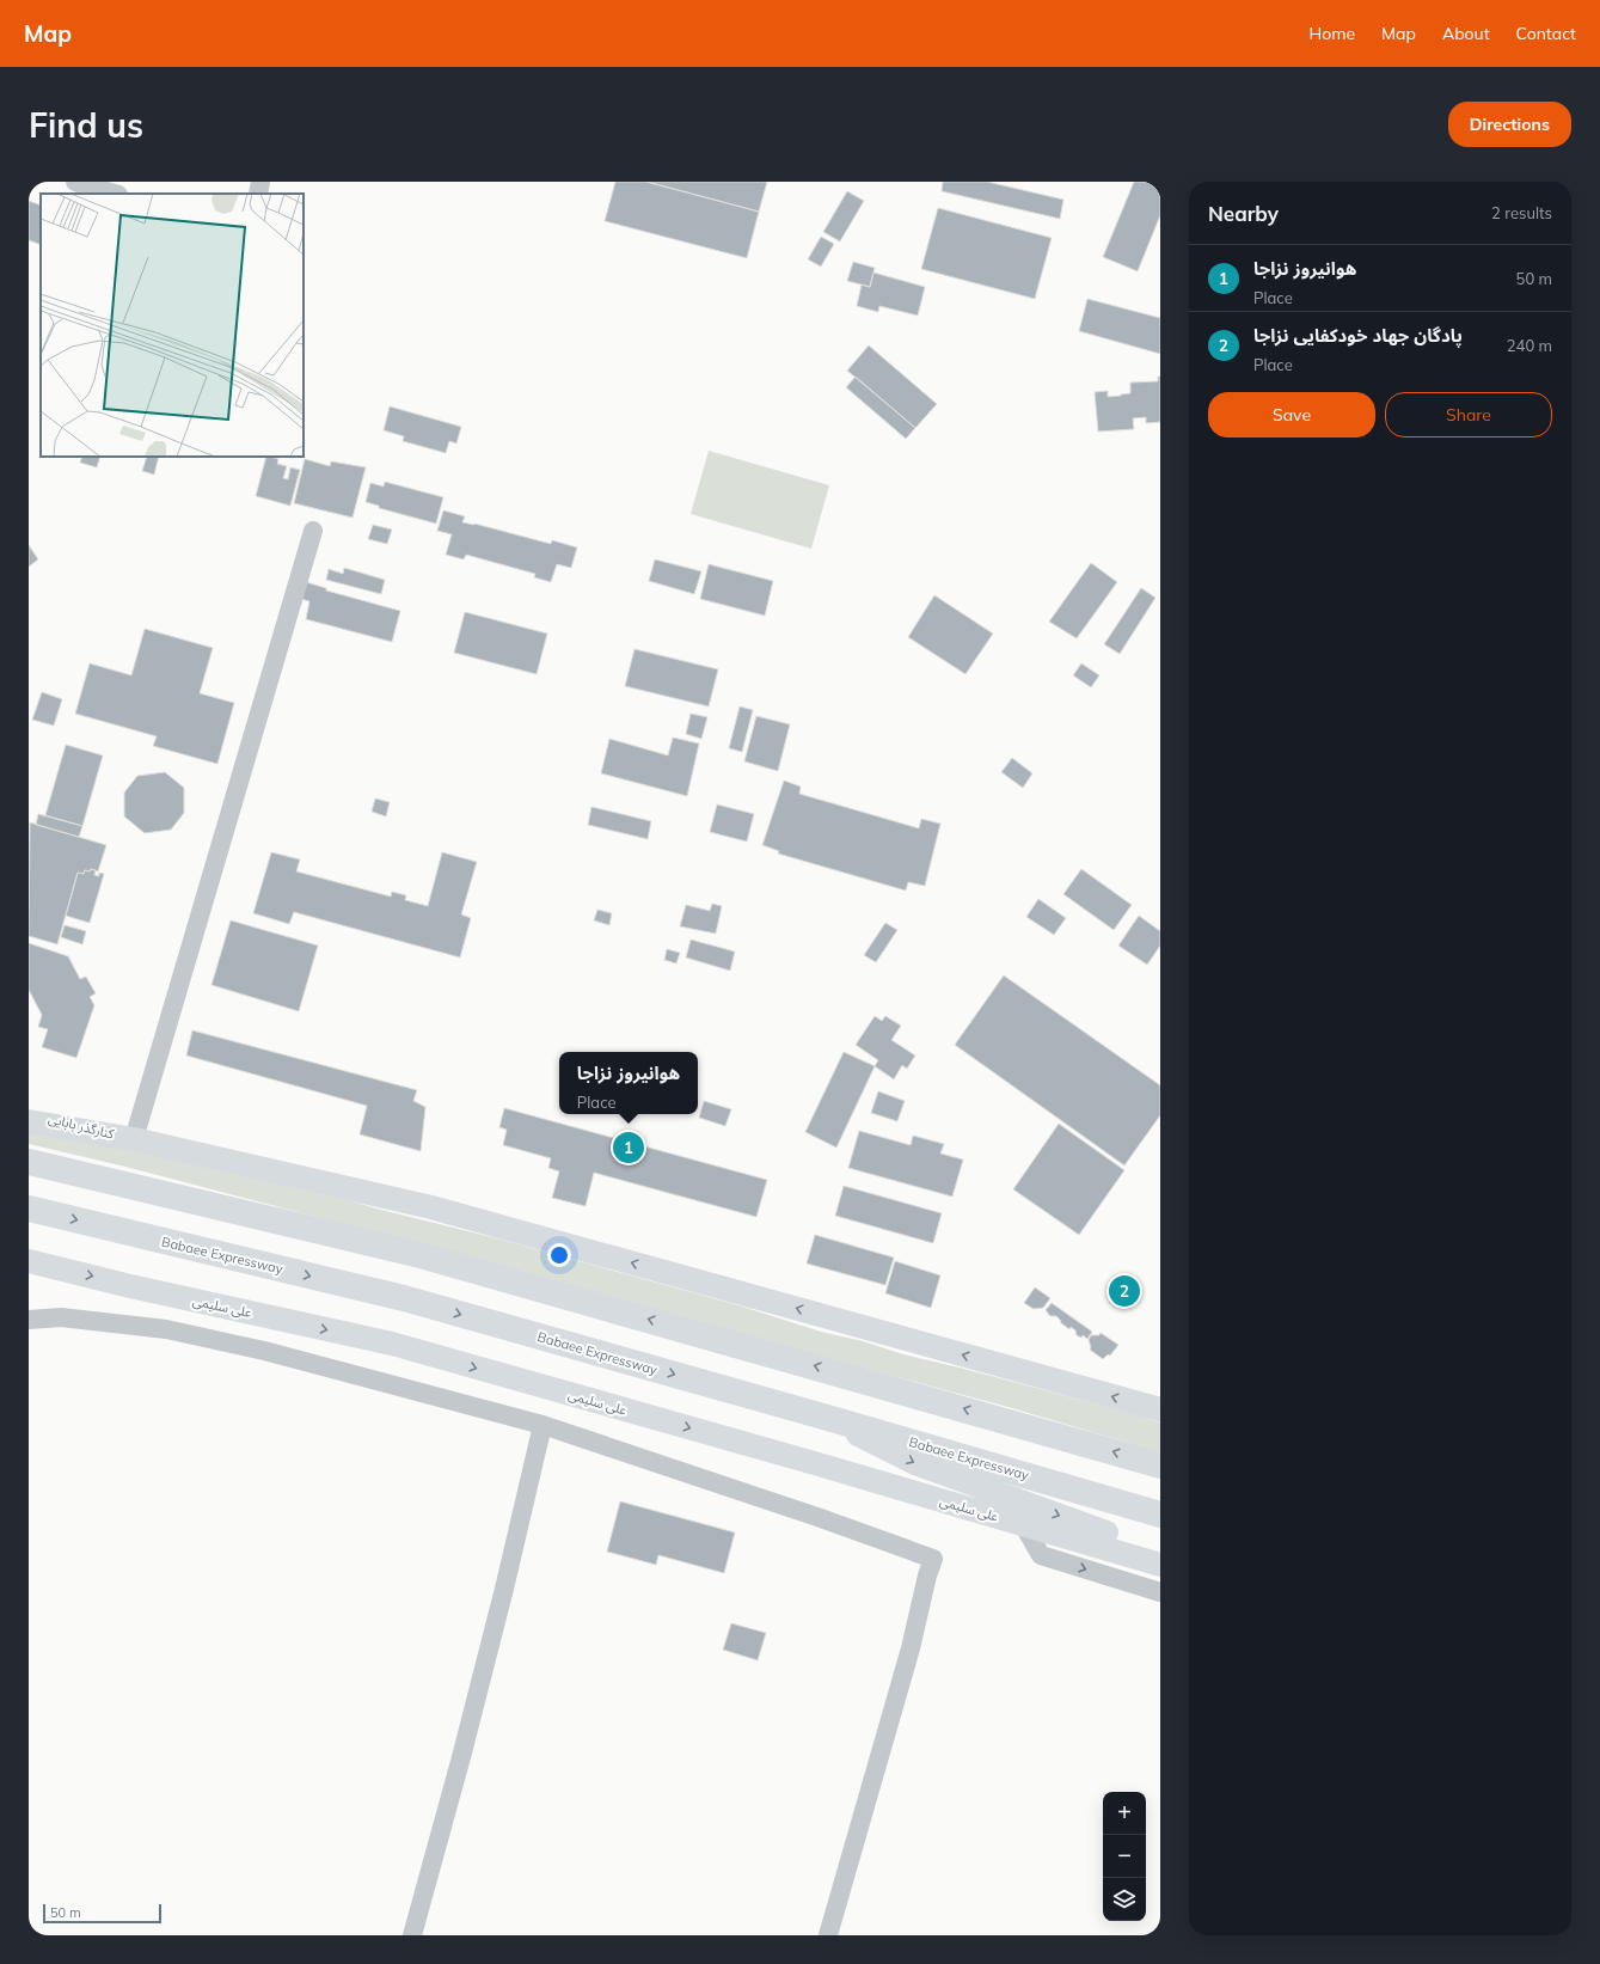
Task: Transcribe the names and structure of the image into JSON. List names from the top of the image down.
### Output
{
  "streets": {
    "highway": ["Babaee Expressway"],
    "main road": ["کنارگذر بابایی", "علی سلیمی"]
  },
  "scale_bar": "50 m",
  "page": {
    "header": "Map",
    "nav": [
      "Home",
      "Map",
      "About",
      "Contact"
    ],
    "buttons": [
      "Directions",
      ["Save", "Share"]
    ],
    "title": "Find us",
    "heading": ["Nearby", "2 results"],
    "list": [
      {
        "mark": "1",
        "name": "هوانیروز نزاجا",
        "note": "Place",
        "value": "50 m"
      },
      {
        "mark": "2",
        "name": "پادگان جهاد خودکفایی نزاجا",
        "note": "Place",
        "value": "240 m"
      }
    ],
    "popup": ["هوانیروز نزاجا", "Place"],
    "pins": ["1", "2"],
    "map_buttons": ["+", "−"],
    "scale": "50 m"
  }
}
